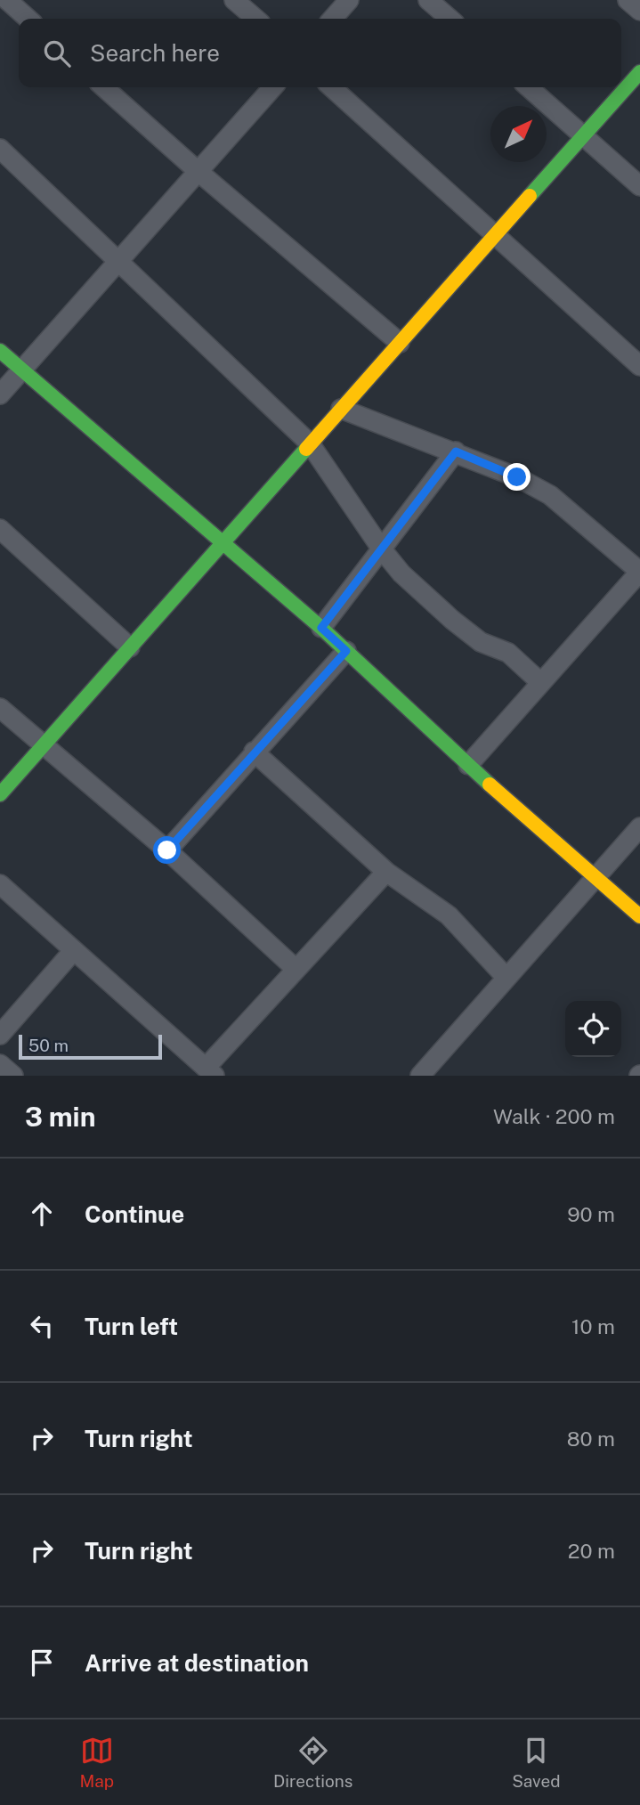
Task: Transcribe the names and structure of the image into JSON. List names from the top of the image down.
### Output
{
  "scale_bar": "50 m",
  "north": "top right",
  "page": {
    "search": "Search here",
    "scale": "50 m",
    "heading": ["3 min", "Walk · 200 m"],
    "list": [
      ["Continue", "90 m"],
      ["Turn left", "10 m"],
      ["Turn right", "80 m"],
      ["Turn right", "20 m"],
      "Arrive at destination"
    ],
    "nav": ["Map", "Directions", "Saved"]
  }
}
